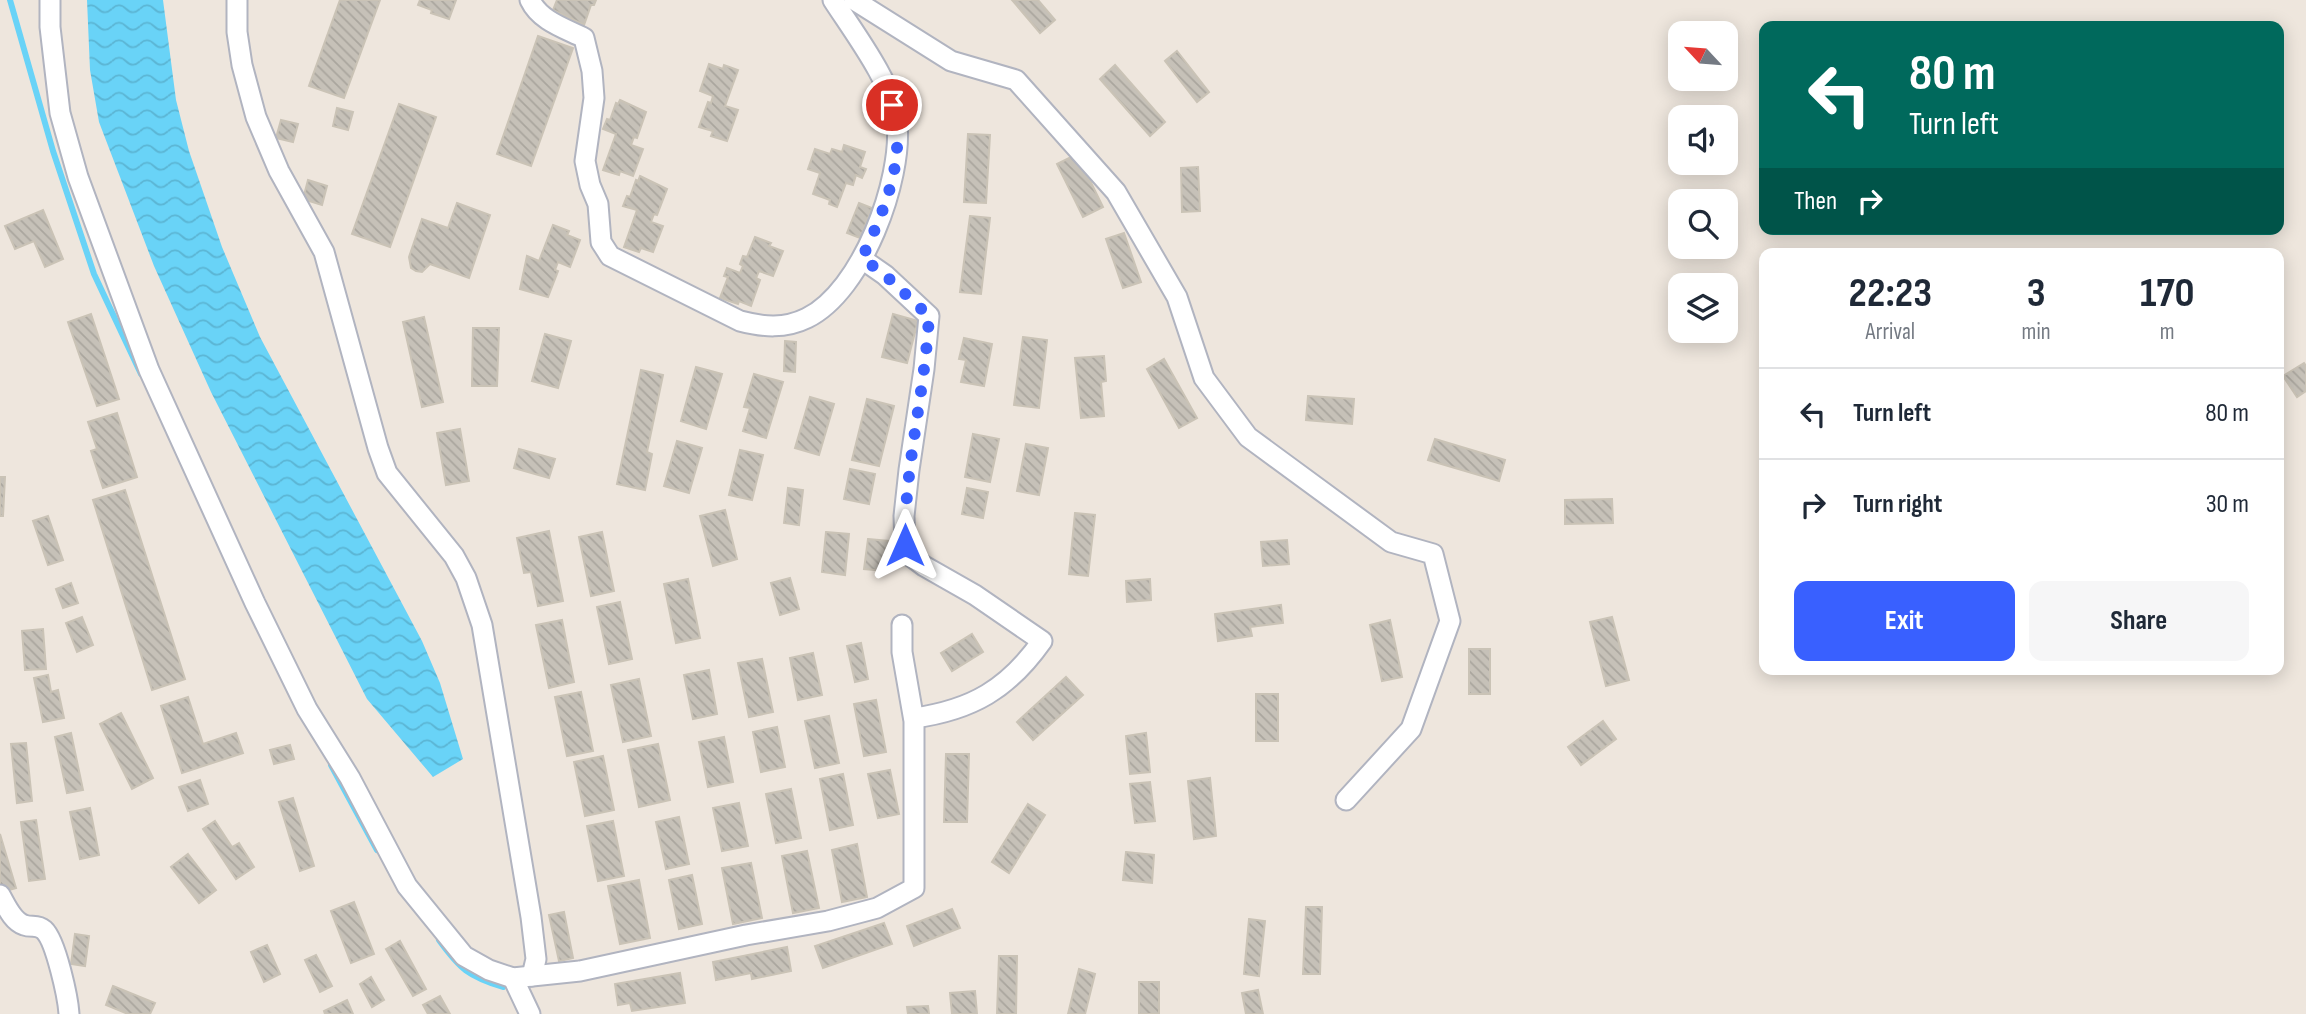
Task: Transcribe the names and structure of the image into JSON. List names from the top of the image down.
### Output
{
  "north": "top left",
  "page": {
    "turn": ["80 m", "Turn left"],
    "then": "Then",
    "eta": [
      "22:23",
      "Arrival",
      "3",
      "min",
      "170",
      "m"
    ],
    "list": [
      {
        "name": "Turn left",
        "value": "80 m"
      },
      {
        "name": "Turn right",
        "value": "30 m"
      }
    ],
    "buttons": ["Exit", "Share"]
  }
}
